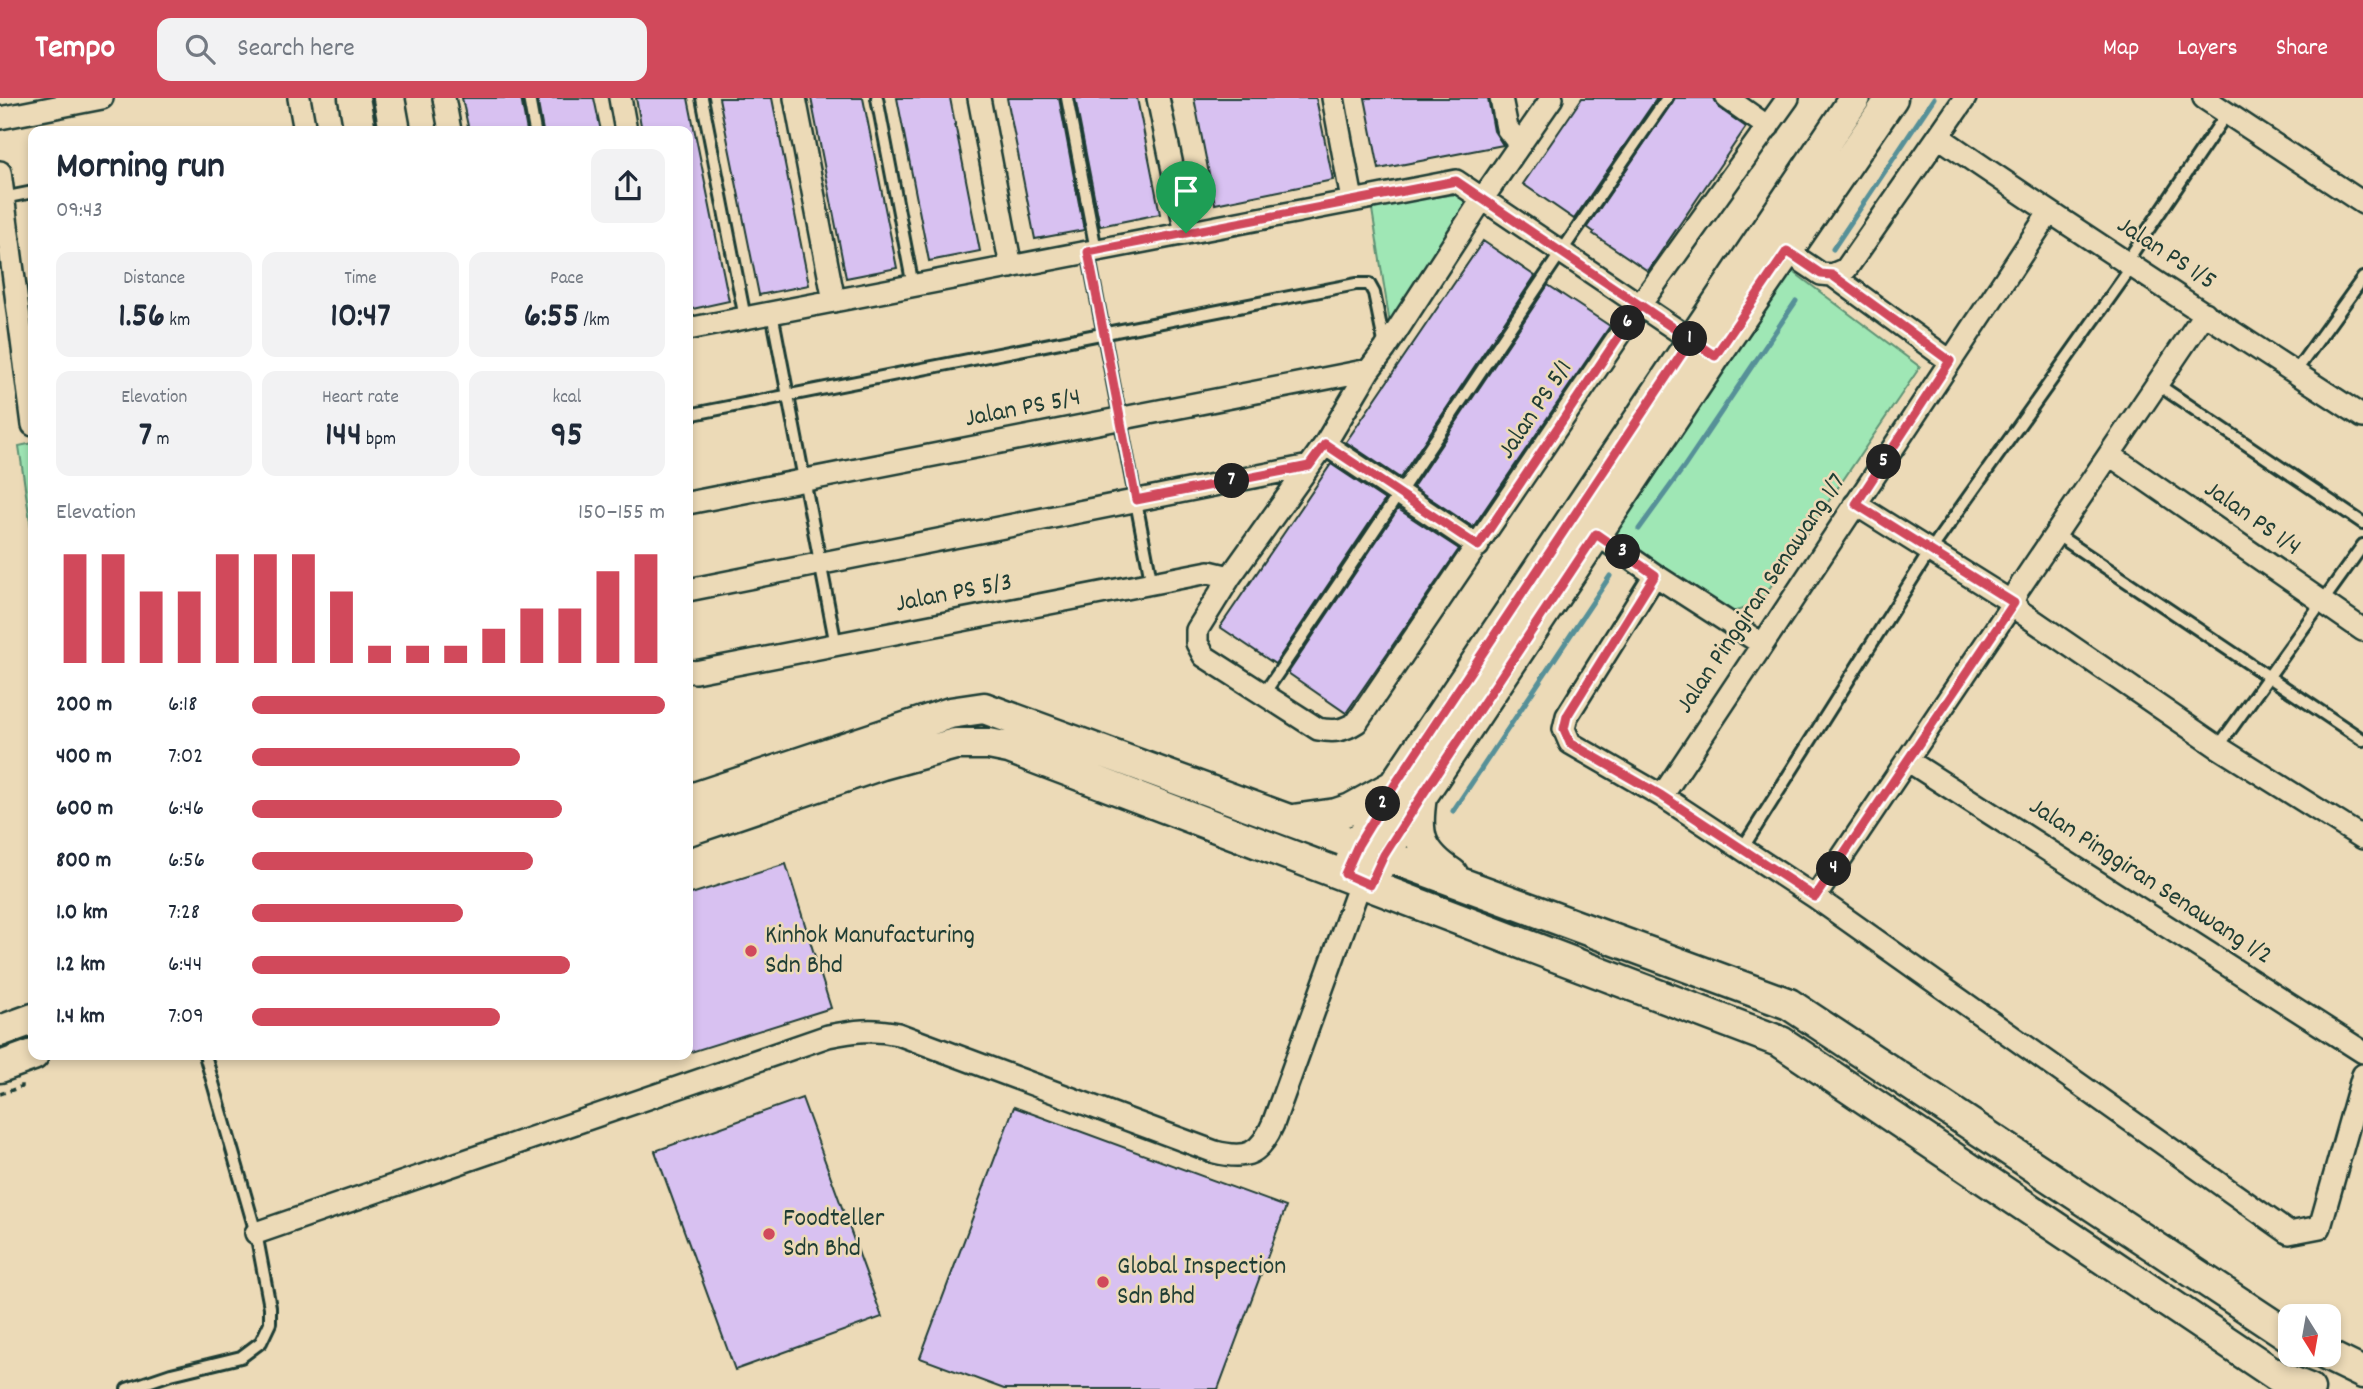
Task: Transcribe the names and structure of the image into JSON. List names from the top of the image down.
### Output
{
  "streets": {
    "street": [
      "Jalan PS 1/5",
      "Jalan PS 5/4",
      "Jalan PS 5/1",
      "Jalan PS 1/4",
      "Jalan PS 5/3",
      "Jalan Pinggiran Senawang 1/7",
      "Jalan Pinggiran Senawang 1/2"
    ]
  },
  "crossings": [
    ["Jalan PS 1/5", "Jalan Pinggiran Senawang 1/7"]
  ],
  "places": ["Kinhok Manufacturing Sdn Bhd", "Foodteller Sdn Bhd", "Global Inspection Sdn Bhd"],
  "north": "bottom",
  "page": {
    "header": "Tempo",
    "search": "Search here",
    "nav": ["Map", "Layers", "Share"],
    "heading": ["Morning run", "09:43"],
    "stats": [
      ["Distance", "1.56 km"],
      ["Time", "10:47"],
      ["Pace", "6:55 /km"],
      ["Elevation", "7 m"],
      ["Heart rate", "144 bpm"],
      ["kcal", "95"]
    ],
    "pins": [
      "6",
      "1",
      "5",
      "7",
      "3",
      "2",
      "4"
    ],
    "chart": ["Elevation", "150–155 m"],
    "list": [
      {
        "name": "200 m",
        "note": "6:18"
      },
      {
        "name": "400 m",
        "note": "7:02"
      },
      {
        "name": "600 m",
        "note": "6:46"
      },
      {
        "name": "800 m",
        "note": "6:56"
      },
      {
        "name": "1.0 km",
        "note": "7:28"
      },
      {
        "name": "1.2 km",
        "note": "6:44"
      },
      {
        "name": "1.4 km",
        "note": "7:09"
      }
    ]
  }
}
